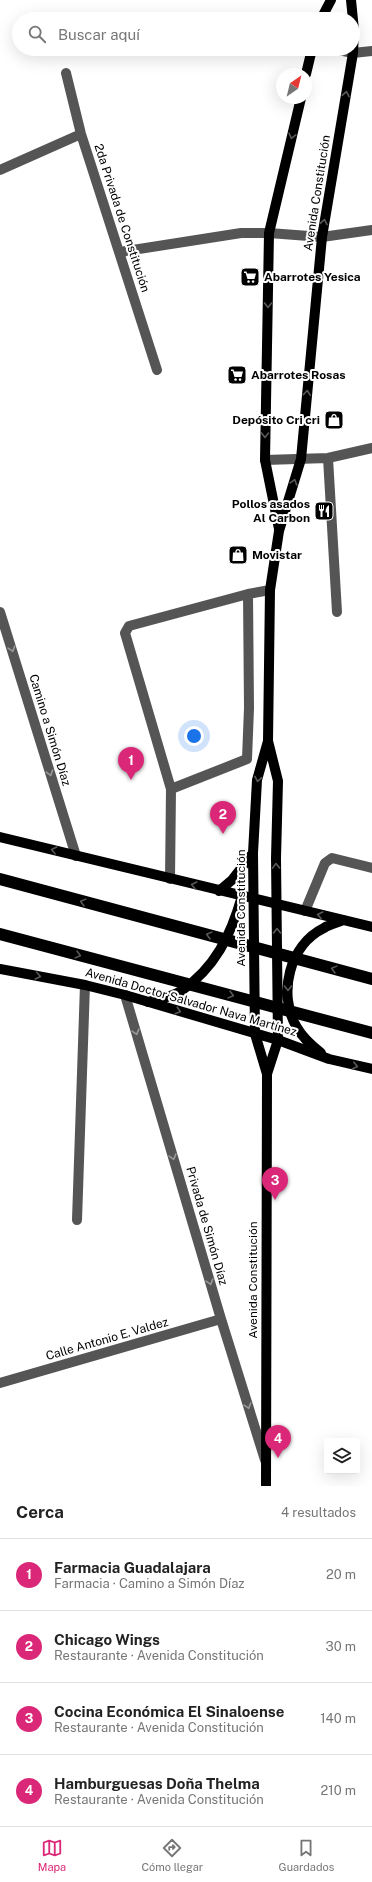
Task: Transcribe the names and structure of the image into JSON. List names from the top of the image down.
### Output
{
  "streets": {
    "highway": ["Avenida Doctor Salvador Nava Martínez"],
    "main road": ["Avenida Constitución"],
    "street": [
      "2da Privada de Constitución",
      "Camino a Simón Díaz",
      "Privada de Simón Díaz",
      "Calle Antonio E. Valdez"
    ]
  },
  "crossings": [
    ["Avenida Constitución", "Avenida Doctor Salvador Nava Martínez"],
    ["Avenida Constitución", "Privada de Simón Díaz"],
    ["Avenida Doctor Salvador Nava Martínez", "Privada de Simón Díaz"],
    ["Privada de Simón Díaz", "Calle Antonio E. Valdez"]
  ],
  "one_way": ["Camino a Simón Díaz"],
  "places": {
    "supermarket": ["Abarrotes Yesica", "Abarrotes Rosas"],
    "shop": ["Depósito Cri cri", "Movistar"],
    "restaurant": ["Pollos asados Al Carbon"]
  },
  "north": "top right",
  "page": {
    "search": "Buscar aquí",
    "pins": [
      "1",
      "2",
      "3",
      "4"
    ],
    "heading": ["Cerca", "4 resultados"],
    "list": [
      {
        "mark": "1",
        "name": "Farmacia Guadalajara",
        "note": "Farmacia · Camino a Simón Díaz",
        "value": "20 m"
      },
      {
        "mark": "2",
        "name": "Chicago Wings",
        "note": "Restaurante · Avenida Constitución",
        "value": "30 m"
      },
      {
        "mark": "3",
        "name": "Cocina Económica El Sinaloense",
        "note": "Restaurante · Avenida Constitución",
        "value": "140 m"
      },
      {
        "mark": "4",
        "name": "Hamburguesas Doña Thelma",
        "note": "Restaurante · Avenida Constitución",
        "value": "210 m"
      }
    ],
    "nav": ["Mapa", "Cómo llegar", "Guardados"]
  }
}
